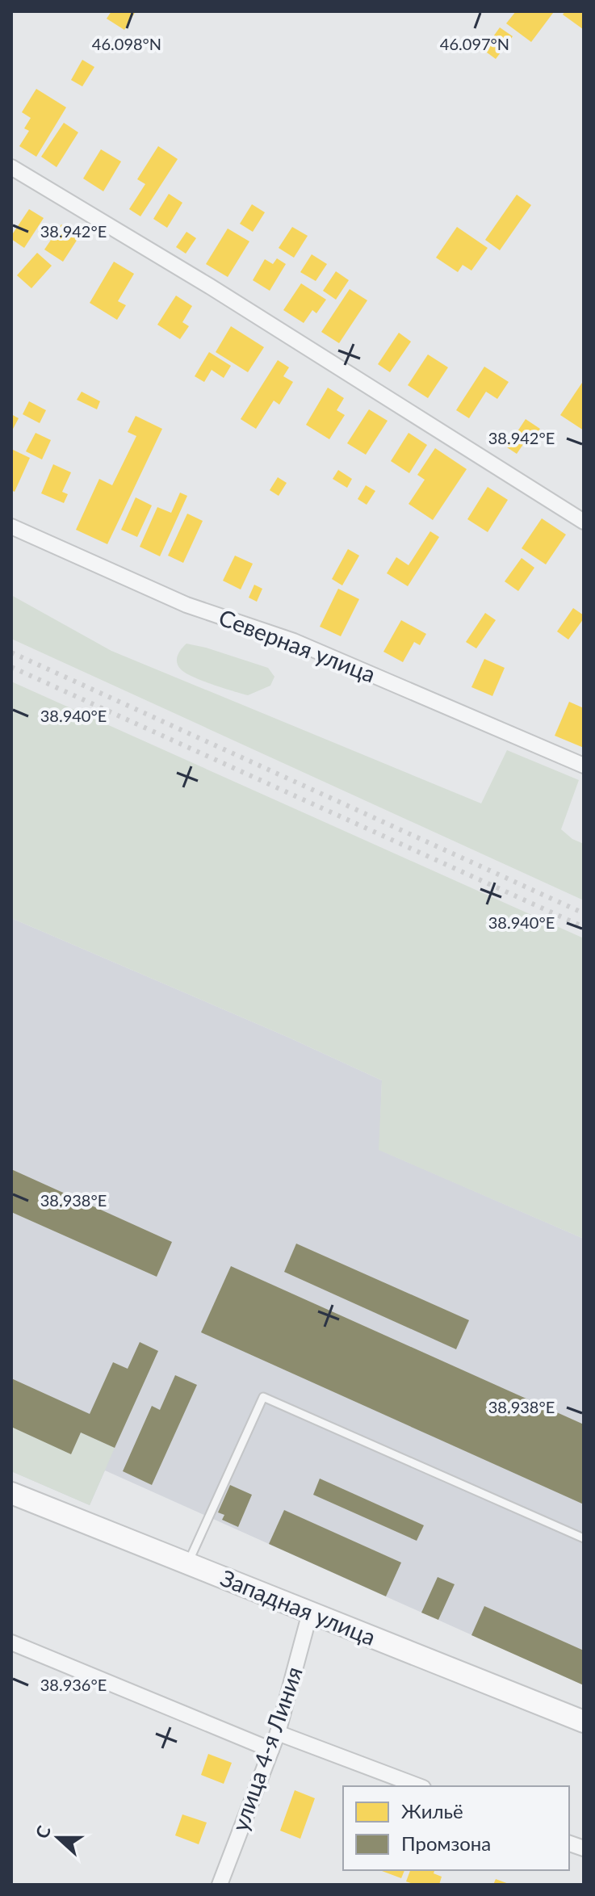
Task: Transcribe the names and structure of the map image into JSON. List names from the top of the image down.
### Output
{
  "streets": {
    "street": ["Северная улица", "Западная улица", "улица 4-я Линия"]
  },
  "crossings": [
    ["Западная улица", "улица 4-я Линия"]
  ],
  "legend": ["Жильё", "Промзона"],
  "north": "left",
  "coordinates": [
    "46.098°N",
    "46.097°N",
    "38.942°E",
    "38.940°E",
    "38.938°E",
    "38.936°E"
  ]
}
